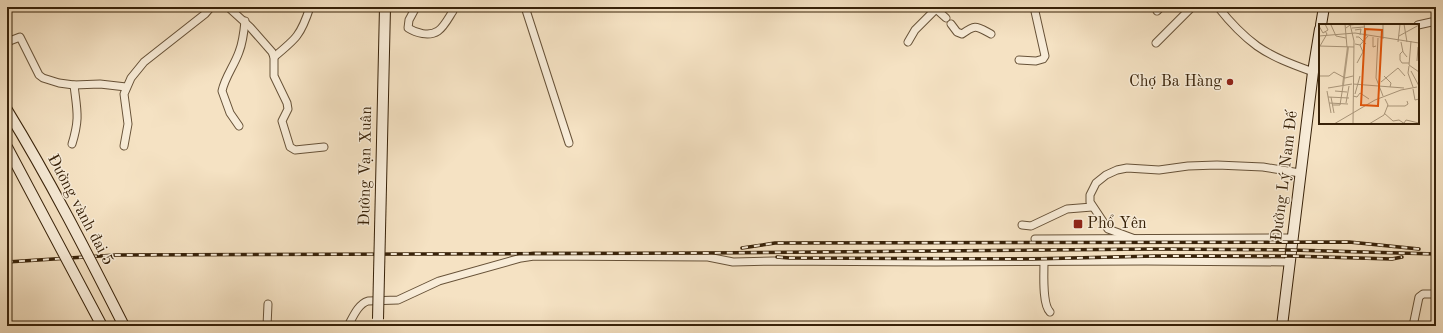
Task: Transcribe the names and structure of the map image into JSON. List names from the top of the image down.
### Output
{
  "streets": {
    "main road": ["Đường Vạn Xuân", "Đường Lý Nam Đế", "Đường vành đai 5"]
  },
  "places": {
    "other": ["Chợ Ba Hàng"],
    "transit": ["Phổ Yên"]
  }
}
